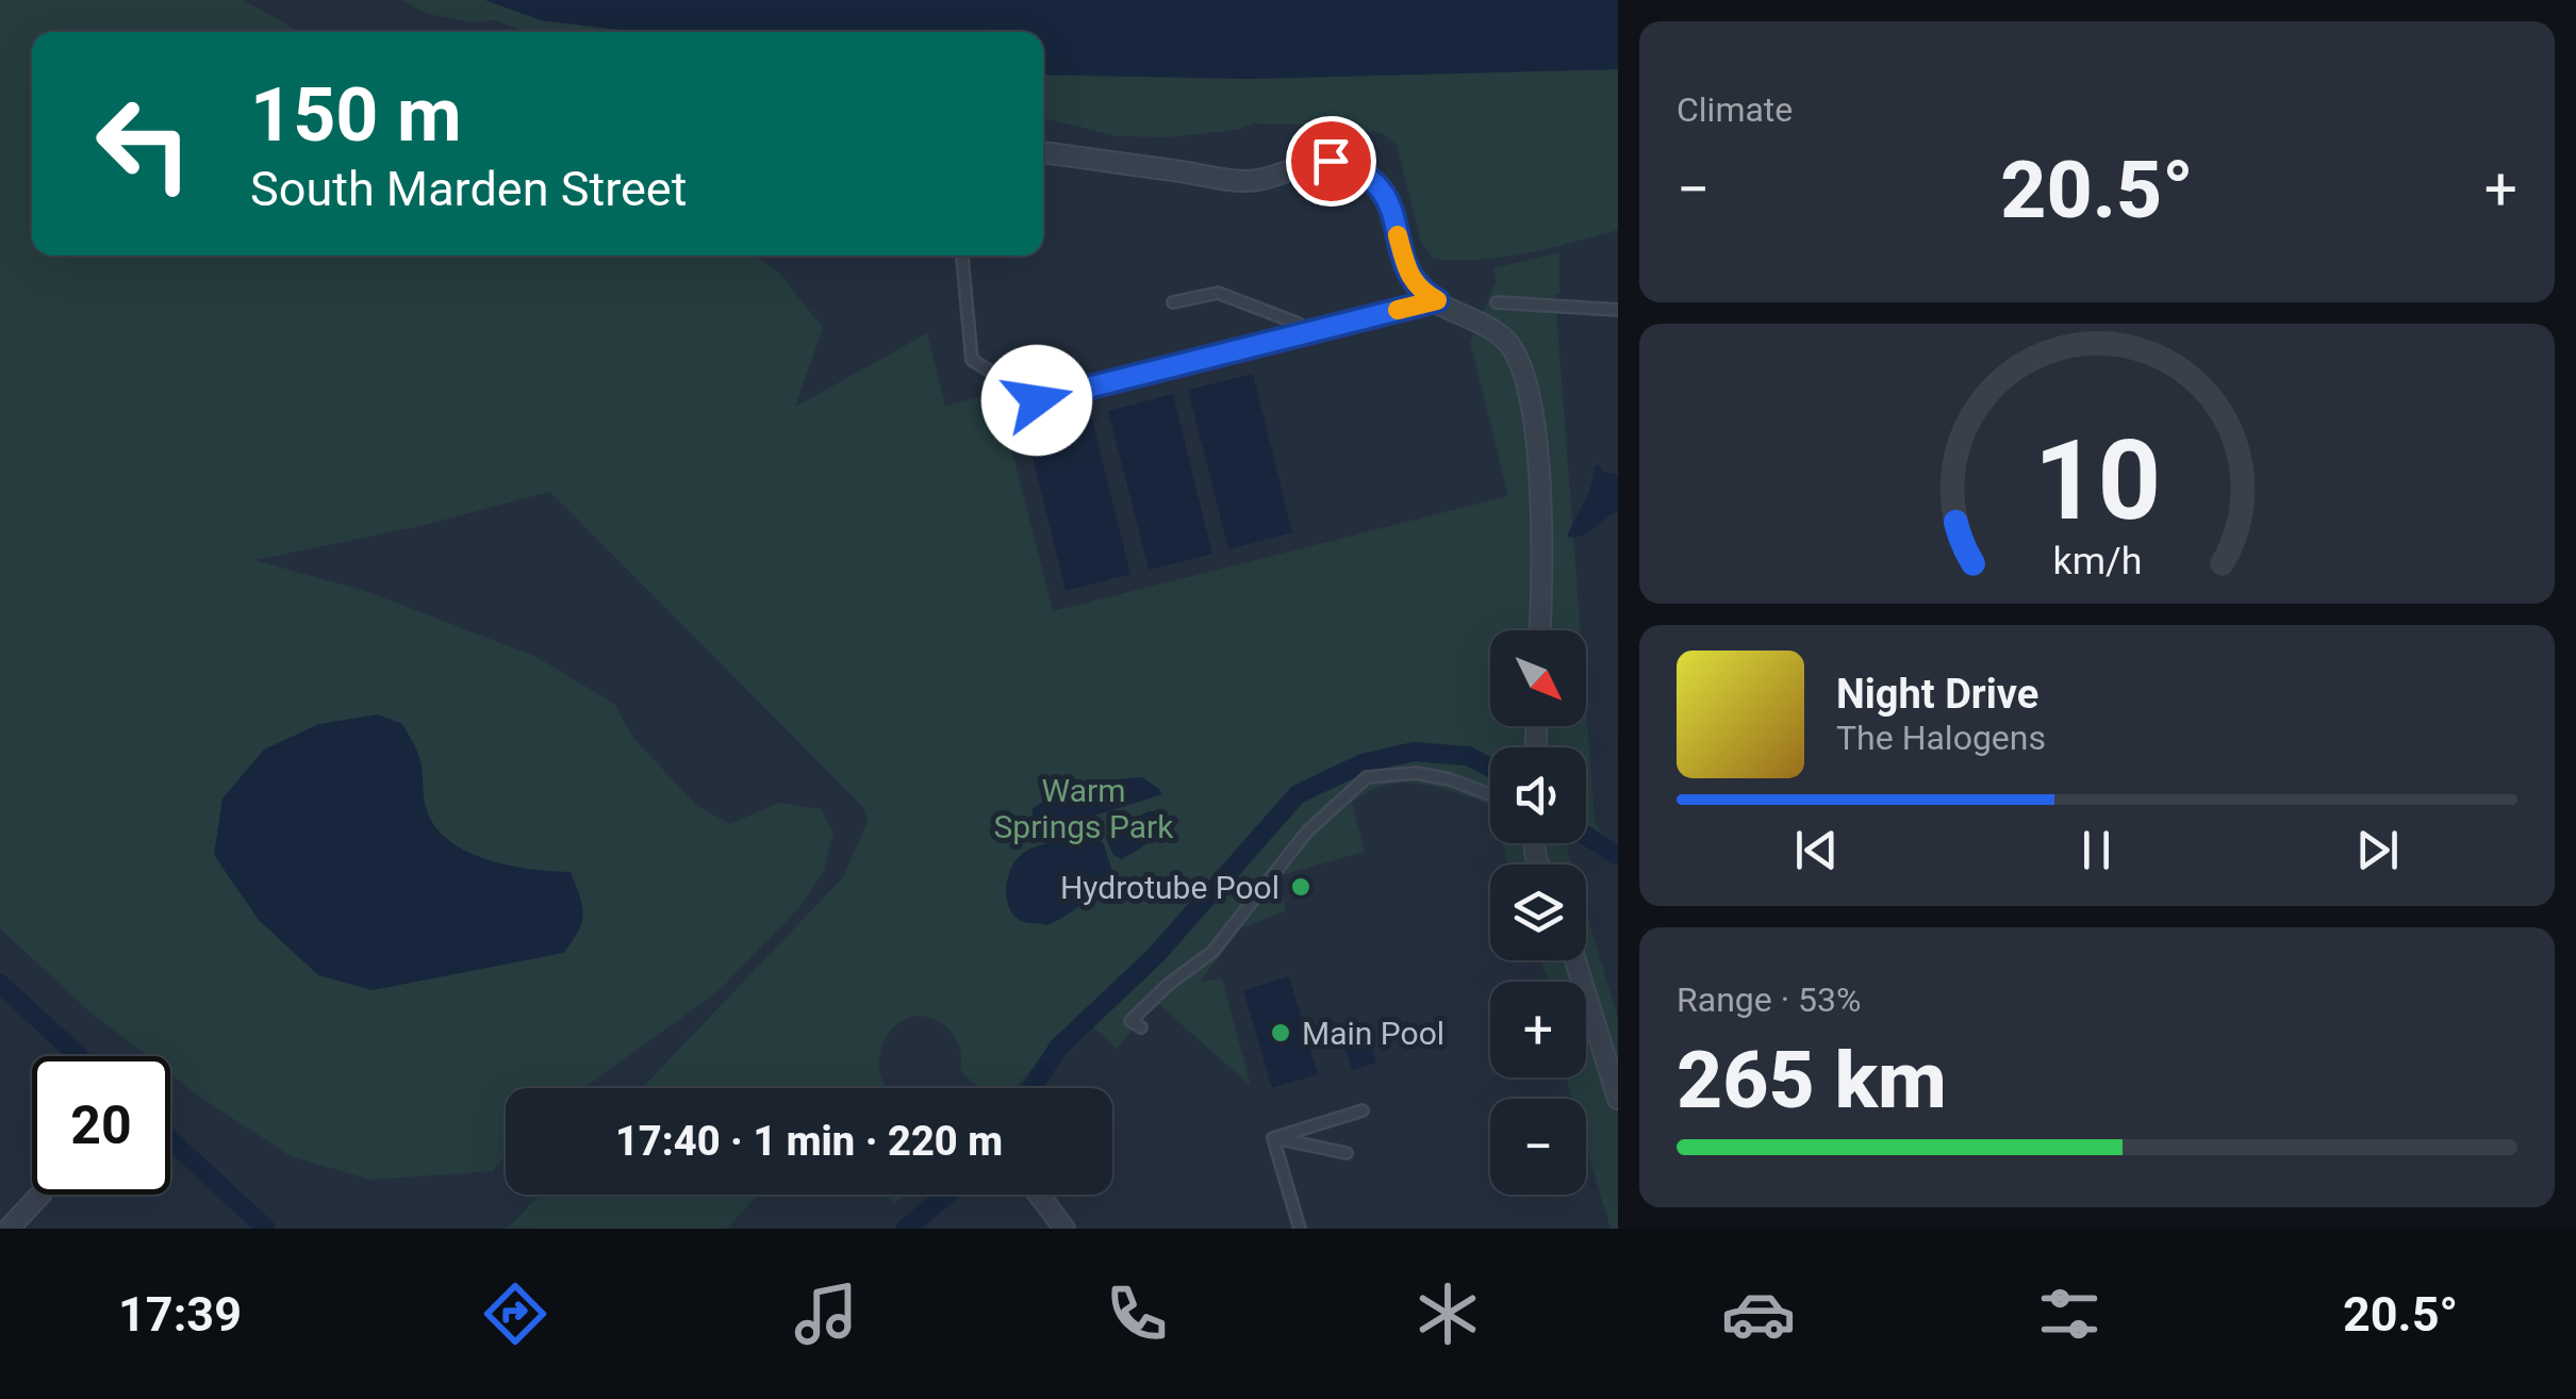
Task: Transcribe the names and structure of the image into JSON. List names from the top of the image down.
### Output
{
  "parks": ["Warm Springs Park"],
  "places": ["Hydrotube Pool", "Main Pool"],
  "north": "bottom right",
  "page": {
    "tile": [
      "Climate",
      ["Range · 53%", "265 km"]
    ],
    "turn": ["150 m", "South Marden Street"],
    "heat": ["−", "20.5°", "+"],
    "map_buttons": ["+", "−"],
    "song": ["Night Drive", "The Halogens"],
    "limit": "20",
    "trip": "17:40 · 1 min · 220 m",
    "tabs": ["17:39", "20.5°"],
    "gauge": ["10", "km/h"]
  }
}
